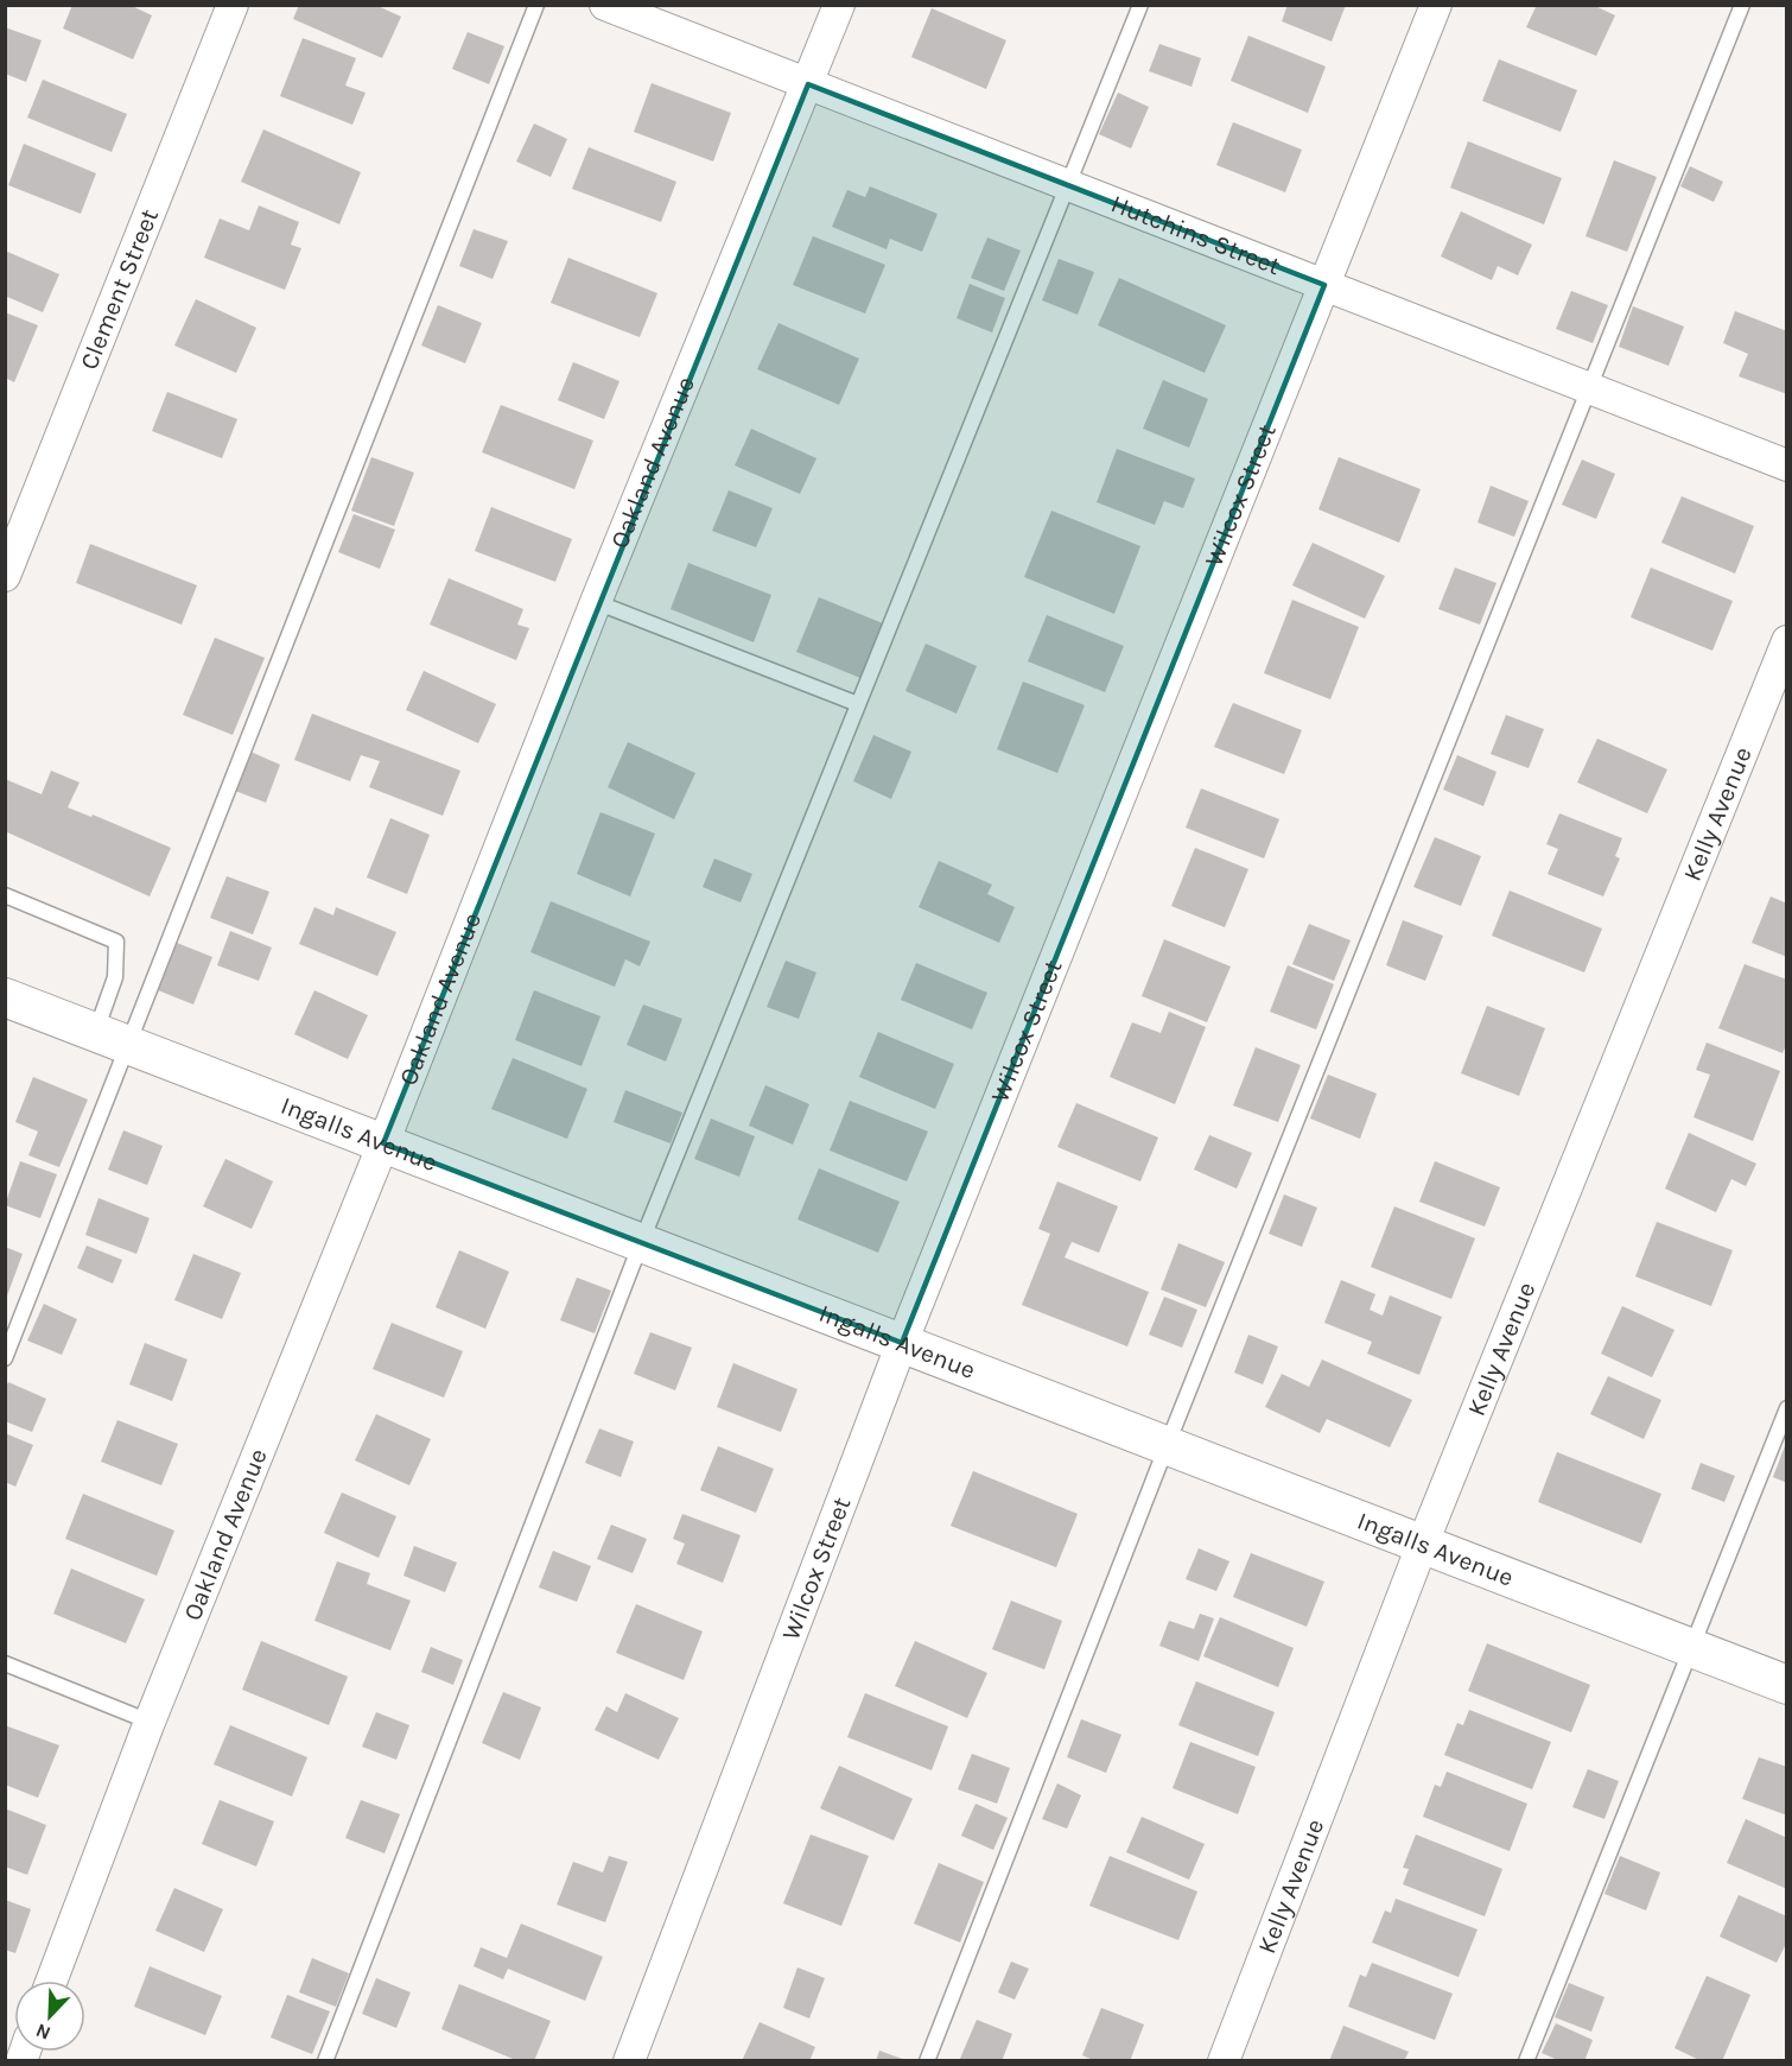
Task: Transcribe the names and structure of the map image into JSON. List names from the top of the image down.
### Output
{
  "streets": {
    "street": [
      "Hutchins Street",
      "Clement Street",
      "Oakland Avenue",
      "Wilcox Street",
      "Kelly Avenue",
      "Ingalls Avenue"
    ]
  },
  "crossings": [
    ["Hutchins Street", "Oakland Avenue"],
    ["Hutchins Street", "Wilcox Street"],
    ["Oakland Avenue", "Ingalls Avenue"],
    ["Wilcox Street", "Ingalls Avenue"],
    ["Kelly Avenue", "Ingalls Avenue"]
  ],
  "north": "bottom left"
}
